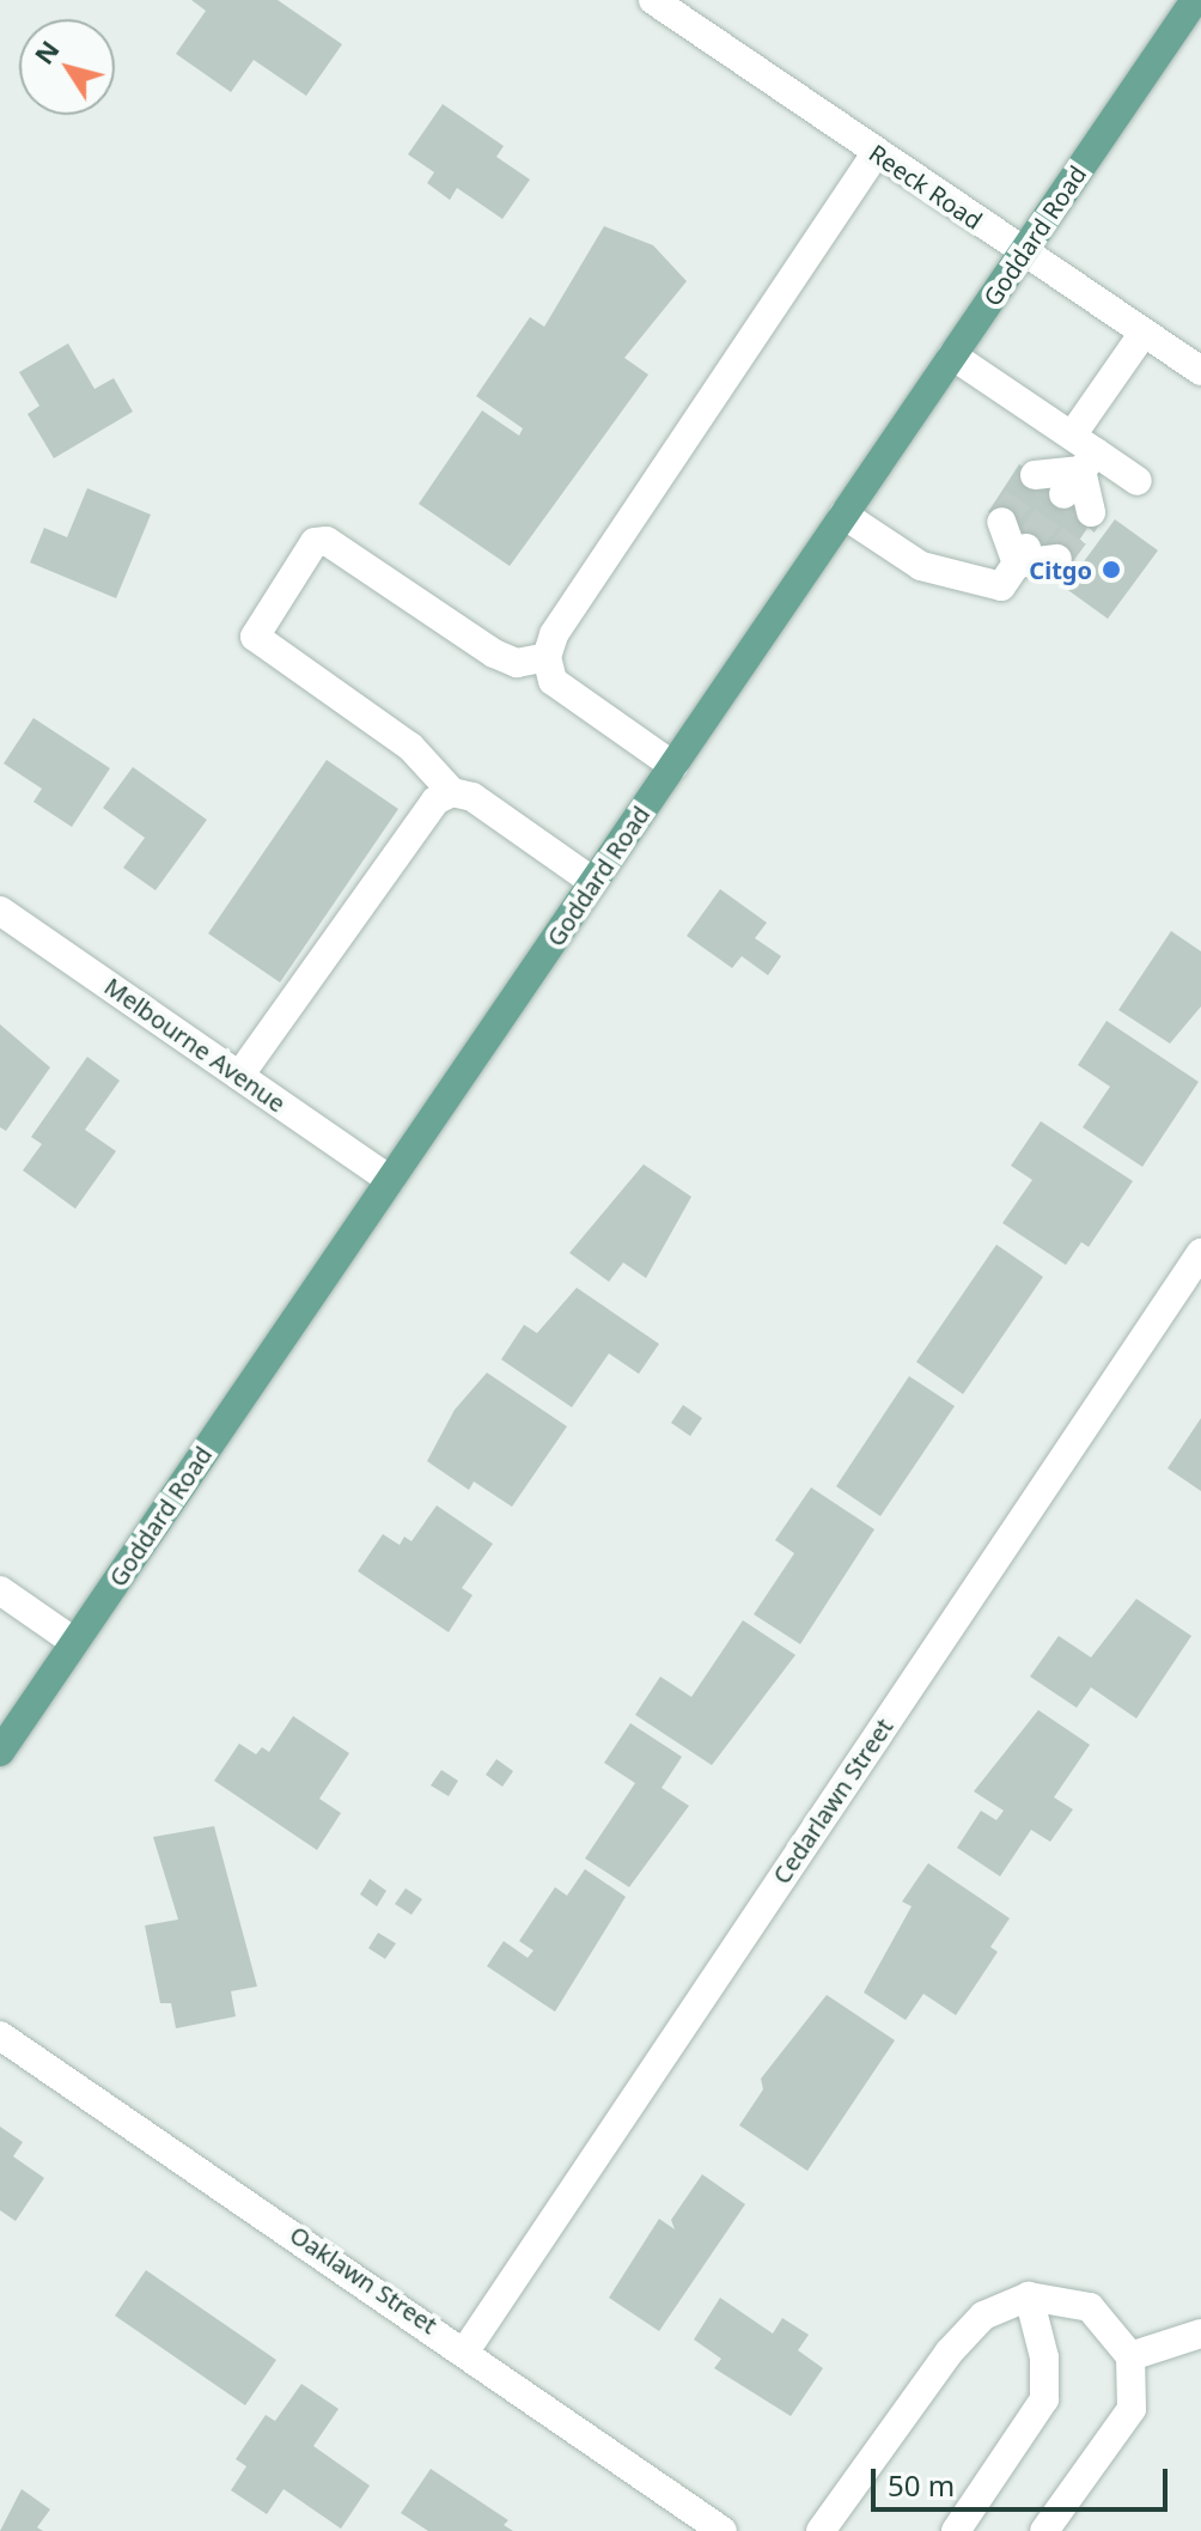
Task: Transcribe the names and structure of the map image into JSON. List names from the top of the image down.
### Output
{
  "streets": {
    "main road": ["Goddard Road"],
    "street": [
      "Reeck Road",
      "Melbourne Avenue",
      "Cedarlawn Street",
      "Oaklawn Street"
    ]
  },
  "crossings": [
    ["Reeck Road", "Goddard Road"],
    ["Goddard Road", "Melbourne Avenue"],
    ["Cedarlawn Street", "Oaklawn Street"]
  ],
  "places": ["Citgo"],
  "scale_bar": "50 m",
  "north": "top left"
}
